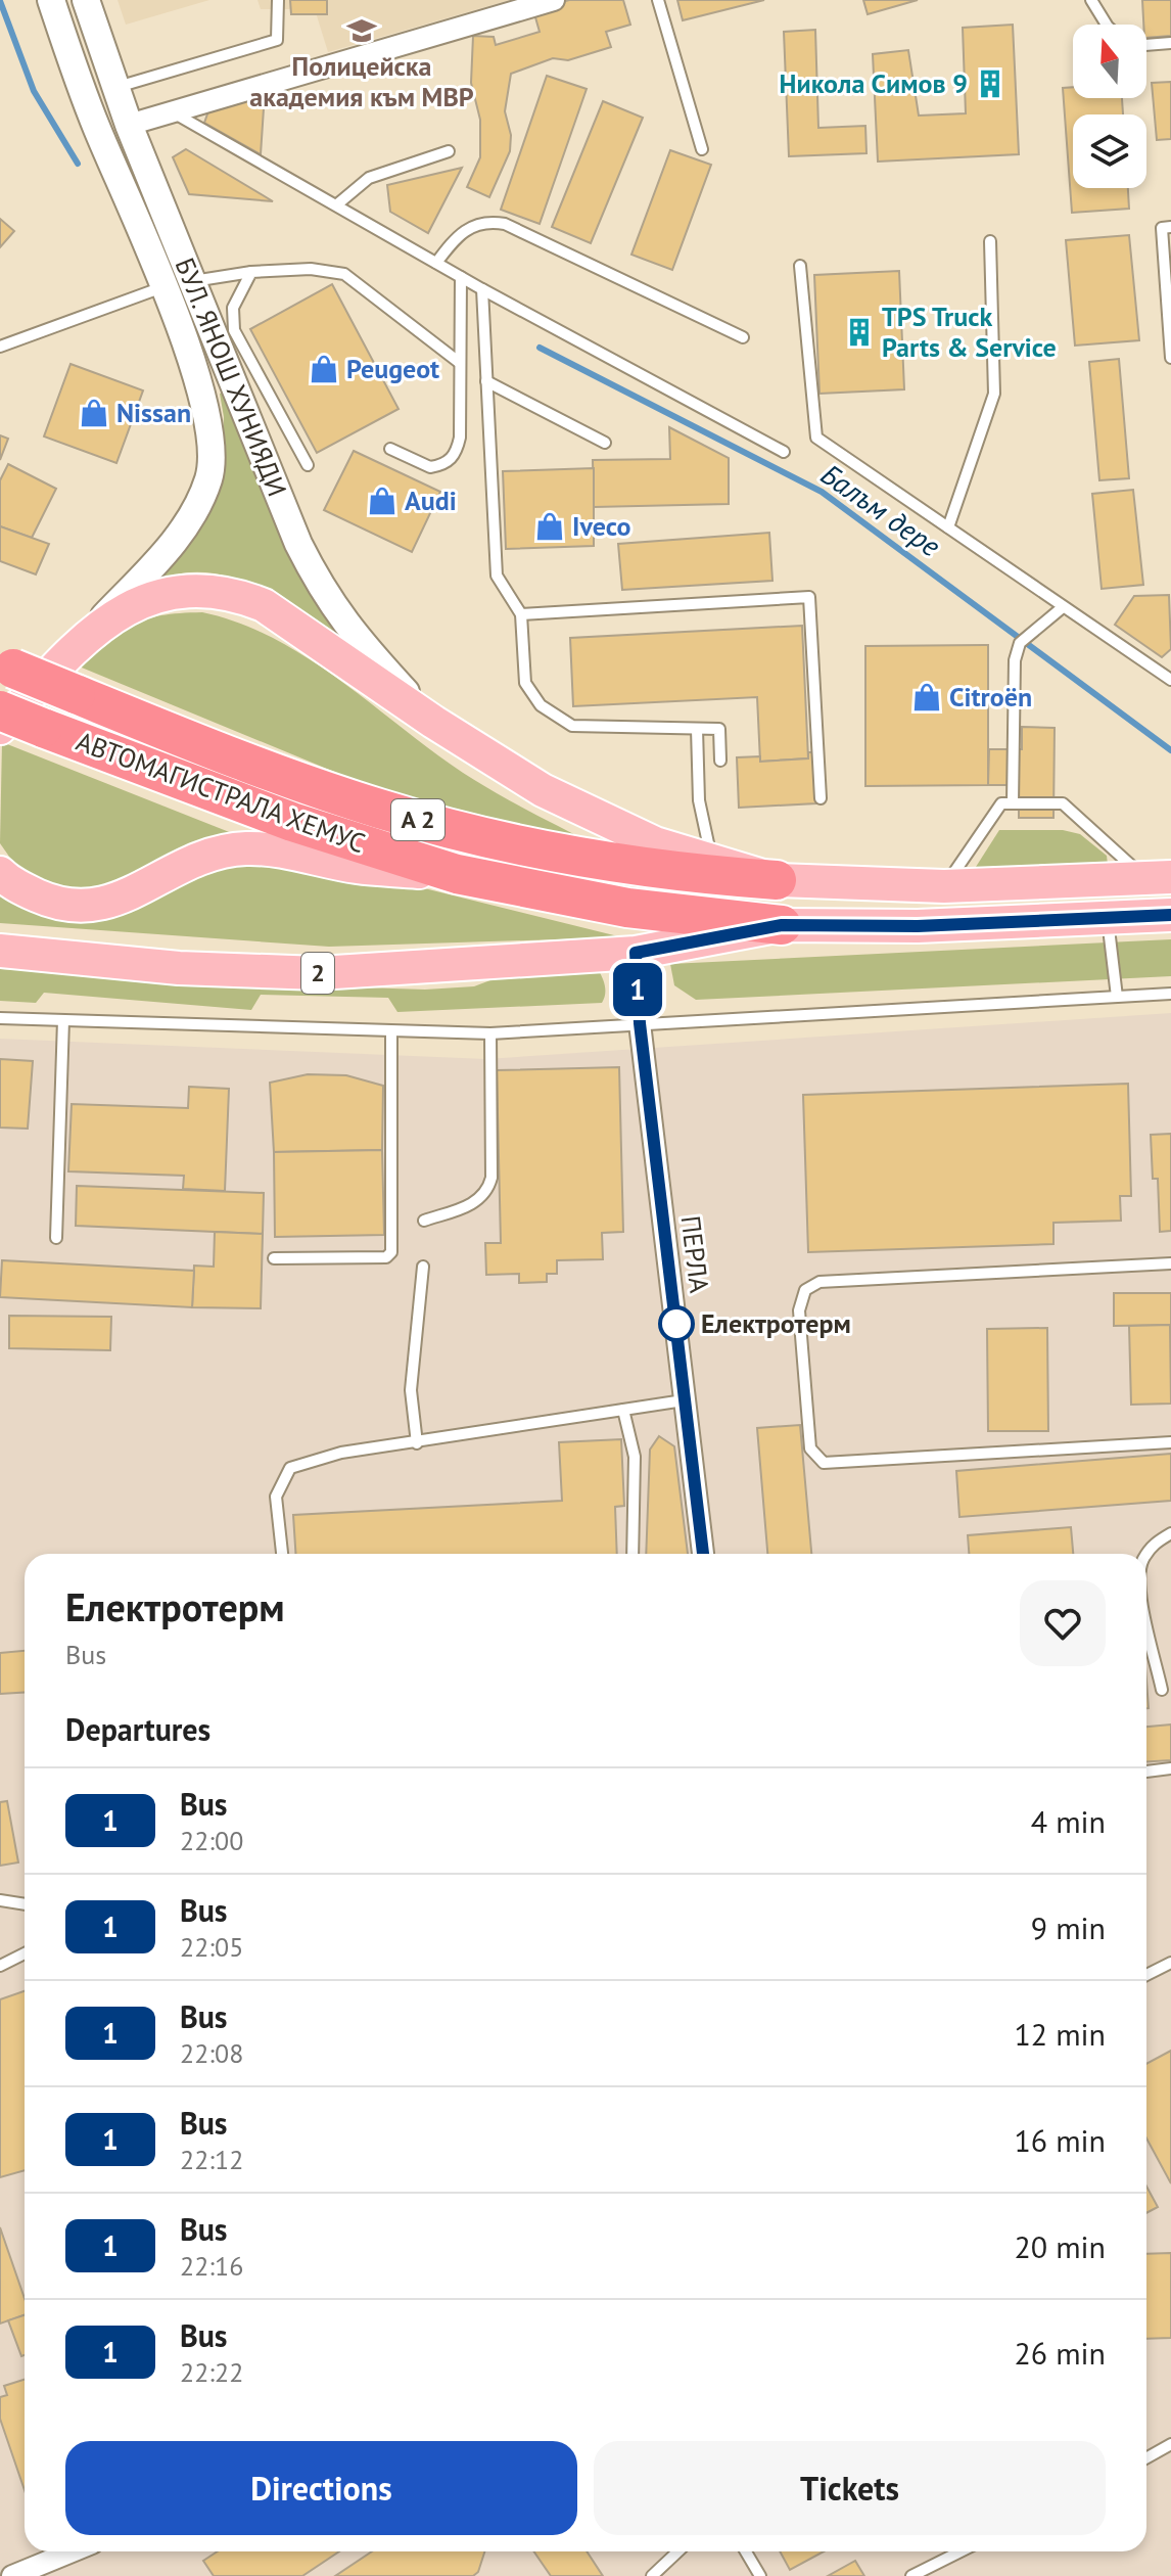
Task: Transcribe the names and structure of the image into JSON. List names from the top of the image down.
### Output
{
  "streets": {
    "highway": ["АВТОМАГИСТРАЛА ХЕМУС", "A 2"],
    "main road": ["2"],
    "street": ["БУЛ. ЯНОШ ХУНИЯДИ", "ПЕРЛА"]
  },
  "crossings": [
    ["АВТОМАГИСТРАЛА ХЕМУС", "2"],
    ["2", "ПЕРЛА"]
  ],
  "water": ["Балъм дере"],
  "places": {
    "school or university": ["Полицейска академия към МВР"],
    "building": ["Никола Симов 9", "TPS Truck Parts & Service"],
    "shop": [
      "Peugeot",
      "Nissan",
      "Audi",
      "Iveco",
      "Citroën"
    ],
    "other": ["Електротерм"]
  },
  "lines": ["bus line 1"],
  "north": "top",
  "page": {
    "on_map": "1",
    "heading": [
      ["Електротерм", "Bus"],
      "Departures"
    ],
    "list": [
      {
        "mark": "1",
        "name": "Bus",
        "note": "22:00",
        "value": "4 min"
      },
      {
        "mark": "1",
        "name": "Bus",
        "note": "22:05",
        "value": "9 min"
      },
      {
        "mark": "1",
        "name": "Bus",
        "note": "22:08",
        "value": "12 min"
      },
      {
        "mark": "1",
        "name": "Bus",
        "note": "22:12",
        "value": "16 min"
      },
      {
        "mark": "1",
        "name": "Bus",
        "note": "22:16",
        "value": "20 min"
      },
      {
        "mark": "1",
        "name": "Bus",
        "note": "22:22",
        "value": "26 min"
      }
    ],
    "buttons": ["Directions", "Tickets"]
  }
}
